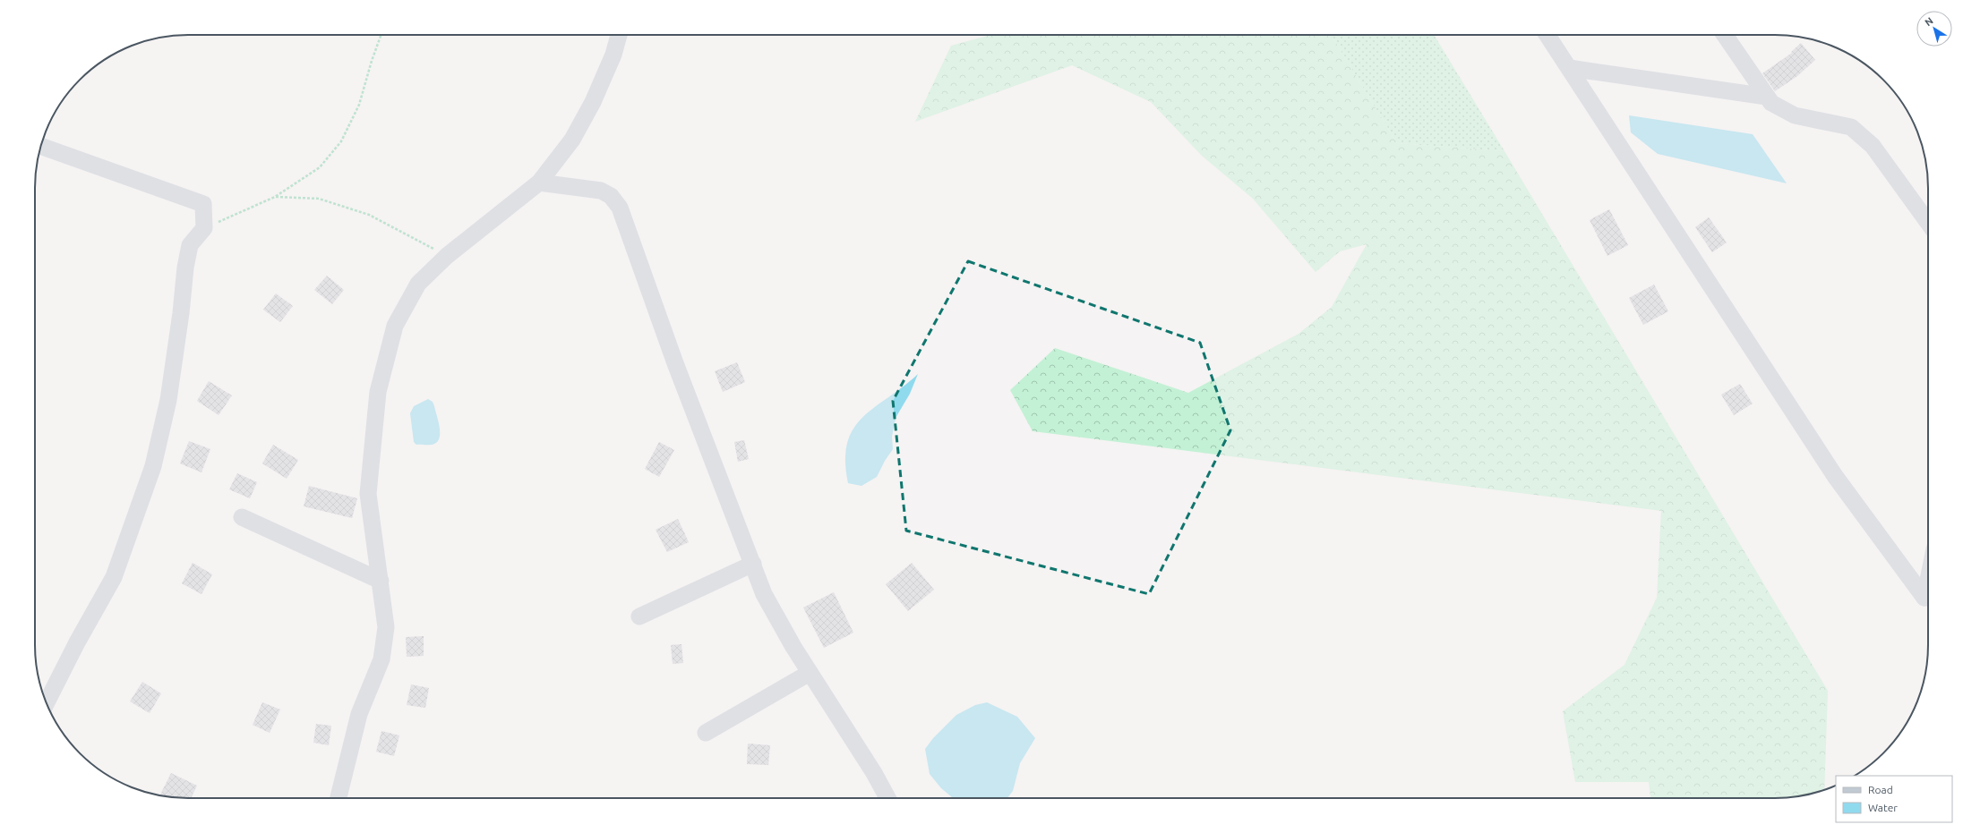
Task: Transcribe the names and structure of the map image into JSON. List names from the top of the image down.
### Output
{
  "legend": ["Road", "Water"],
  "north": "top left"
}
